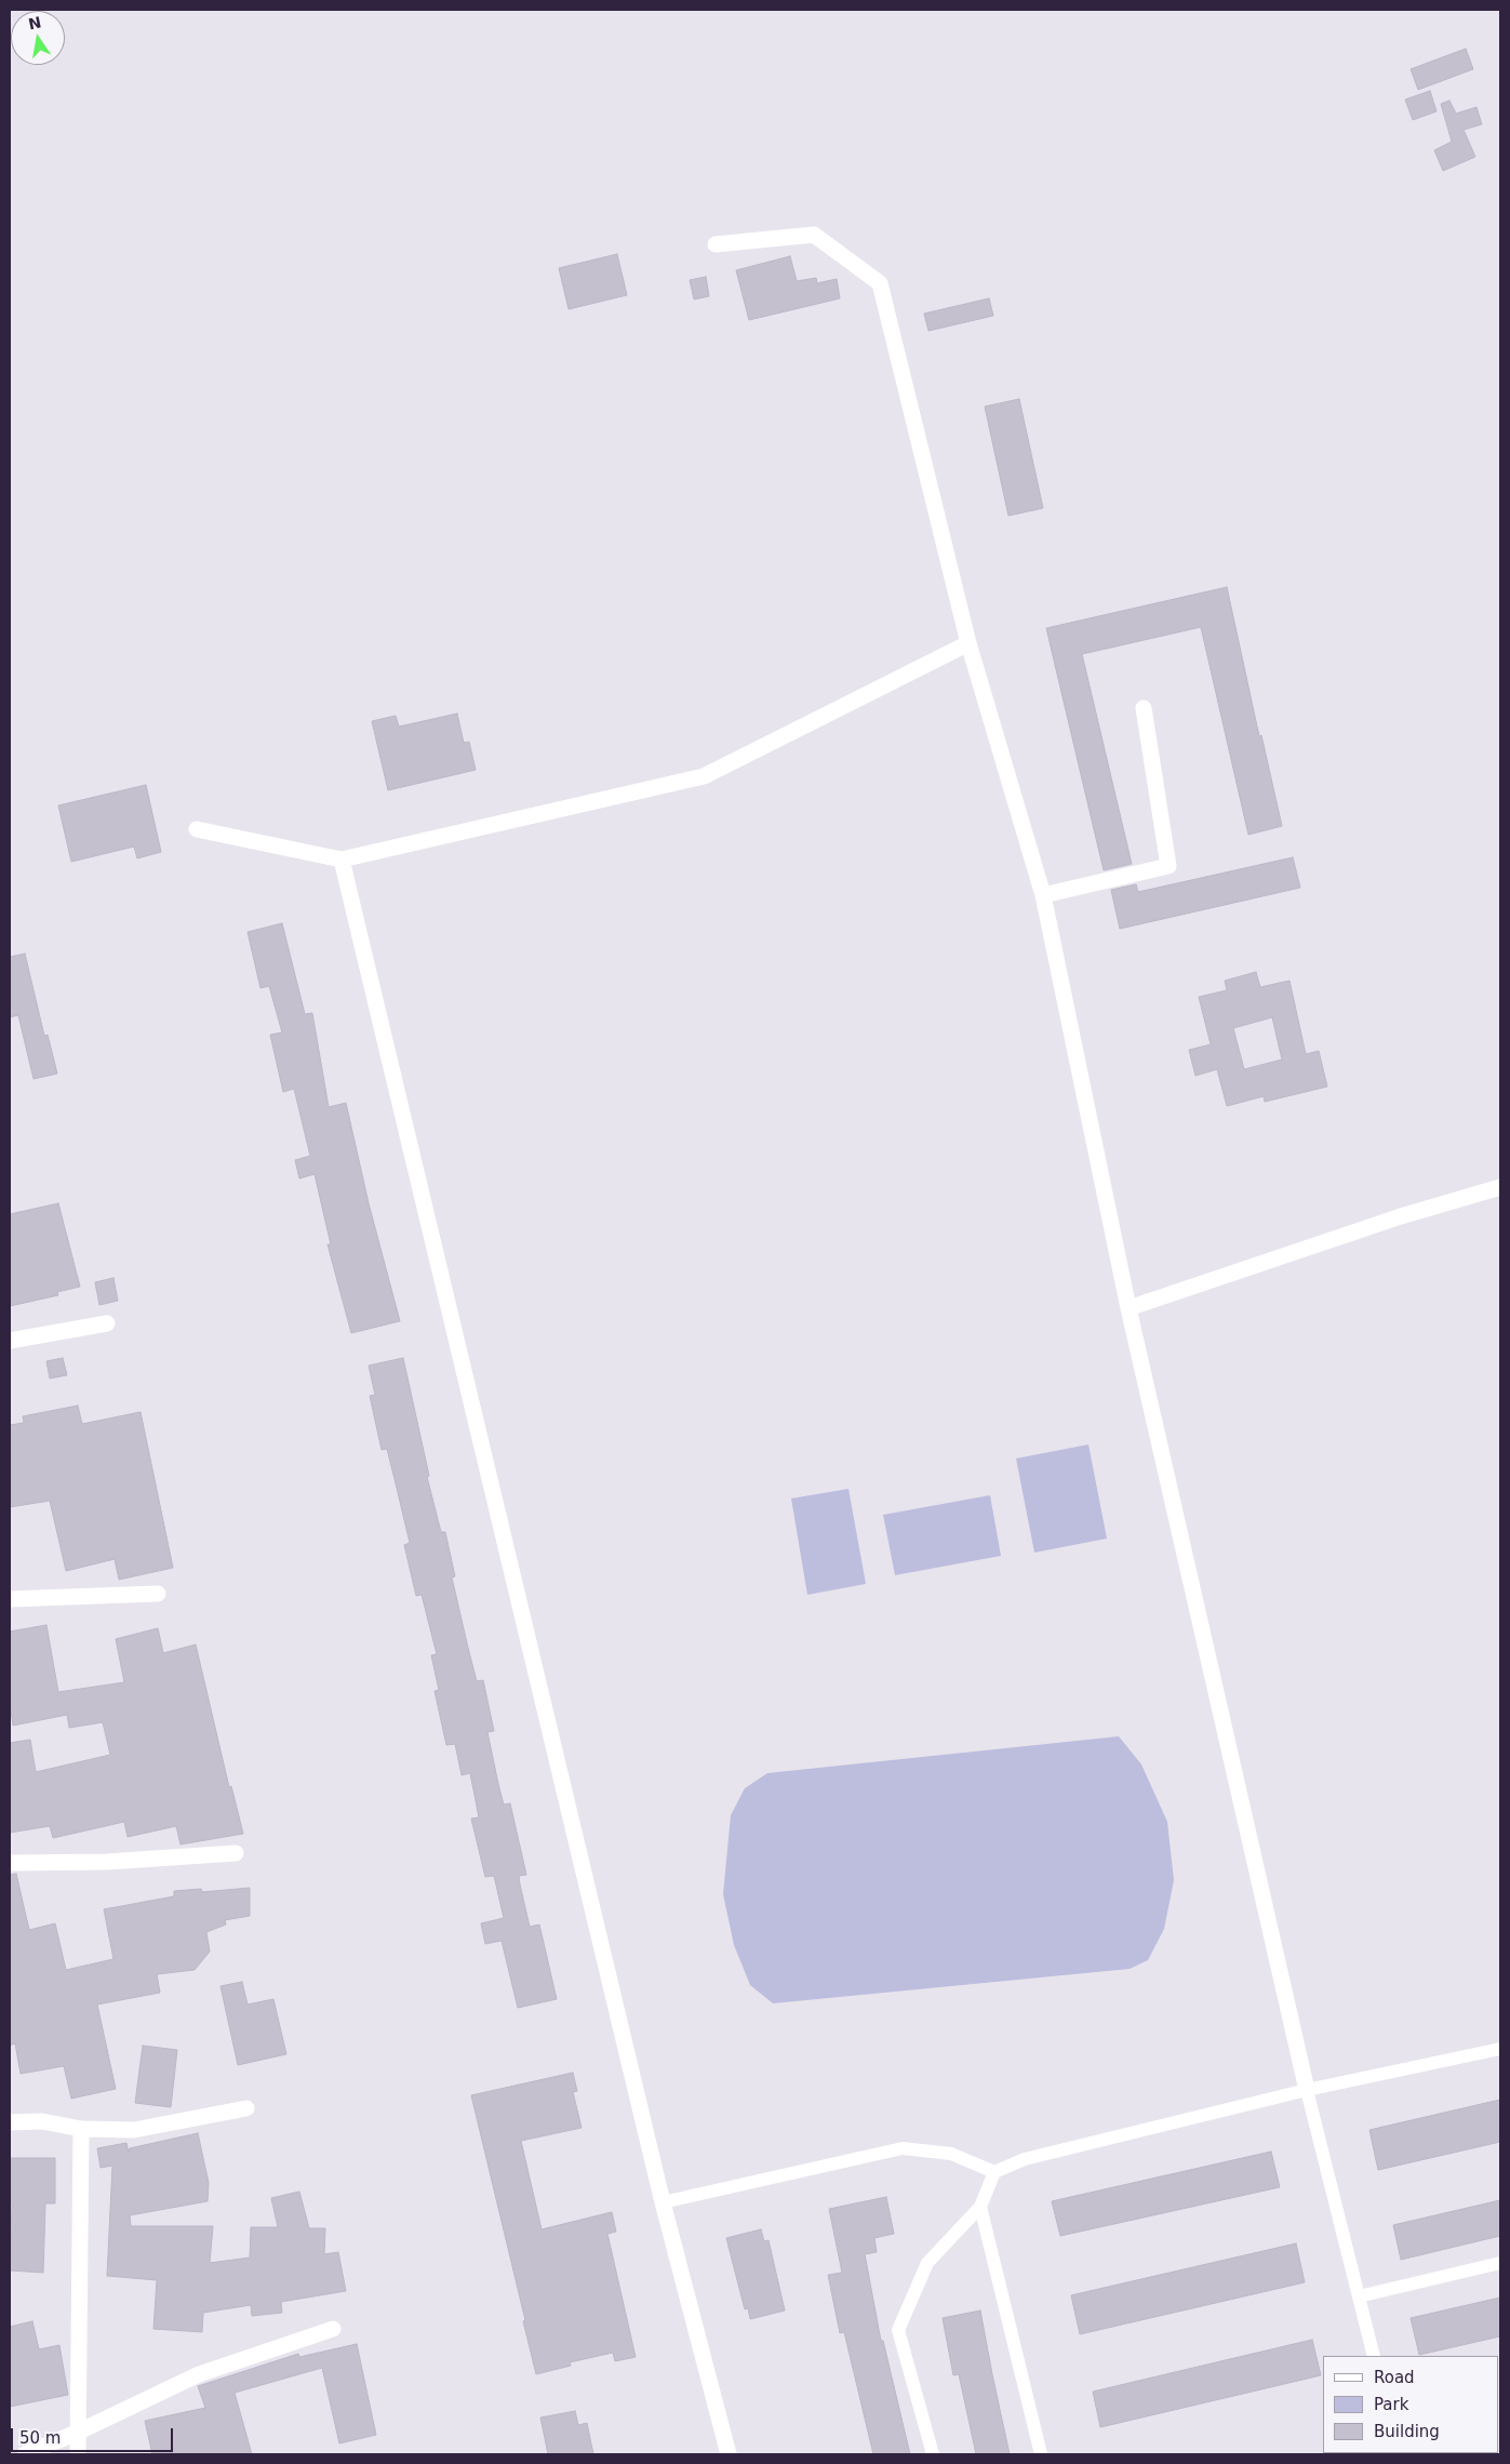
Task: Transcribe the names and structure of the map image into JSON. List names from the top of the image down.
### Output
{
  "legend": ["Road", "Park", "Building"],
  "scale_bar": "50 m",
  "north": "top"
}
